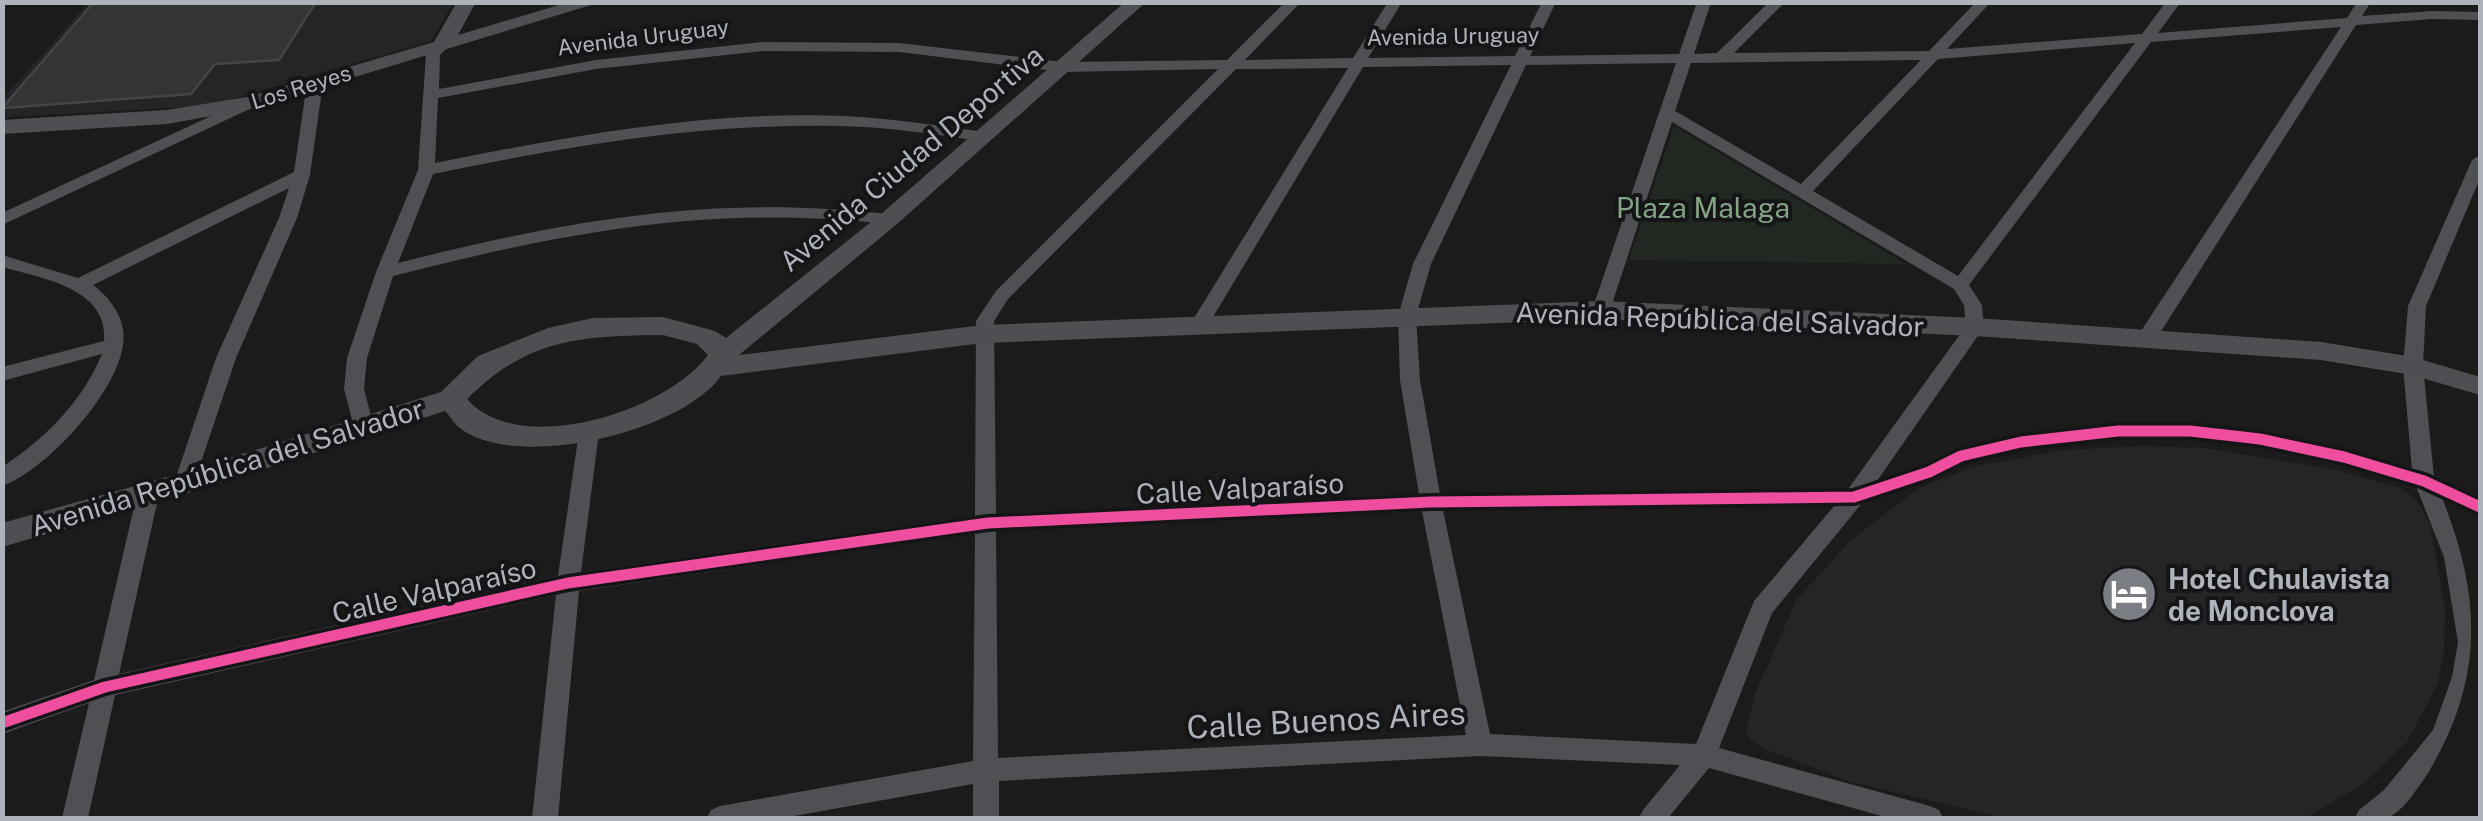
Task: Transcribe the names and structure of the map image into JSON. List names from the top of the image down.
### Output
{
  "streets": {
    "street": [
      "Avenida Uruguay",
      "Los Reyes",
      "Avenida Ciudad Deportiva",
      "Avenida República del Salvador",
      "Calle Valparaíso",
      "Calle Buenos Aires"
    ]
  },
  "crossings": [
    ["Avenida Uruguay", "Avenida Ciudad Deportiva"],
    ["Avenida Ciudad Deportiva", "Avenida República del Salvador"]
  ],
  "parks": ["Plaza Malaga"],
  "places": {
    "hotel": ["Hotel Chulavista de Monclova"]
  }
}
